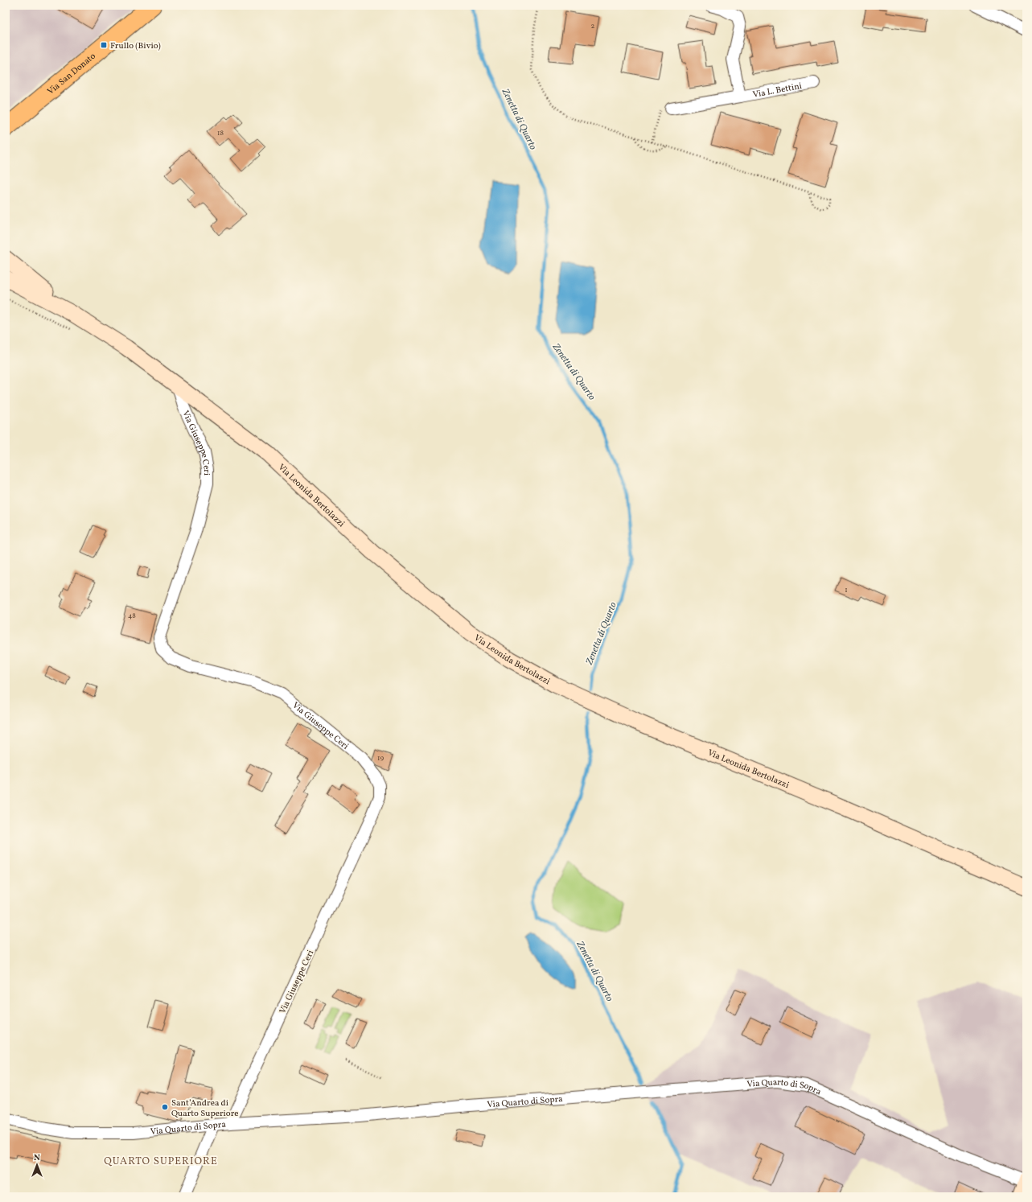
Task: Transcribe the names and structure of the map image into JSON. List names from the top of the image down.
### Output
{
  "streets": {
    "main road": ["Via San Donato"],
    "street": [
      "Via L. Bettini",
      "Via Giuseppe Ceri",
      "Via Leonida Bertolazzi",
      "Via Quarto di Sopra"
    ]
  },
  "crossings": [
    ["Via Giuseppe Ceri", "Via Leonida Bertolazzi"],
    ["Via Giuseppe Ceri", "Via Quarto di Sopra"]
  ],
  "districts": ["QUARTO SUPERIORE"],
  "water": ["Zenetta di Quarto"],
  "places": {
    "transit": ["Frullo (Bivio)"],
    "other": ["Sant’Andrea di Quarto Superiore"]
  },
  "house_numbers": [
    "2",
    "18",
    "1",
    "48",
    "19"
  ],
  "north": "top"
}
